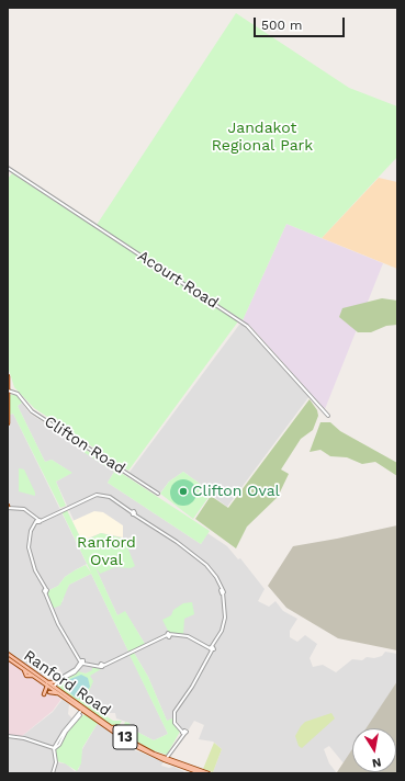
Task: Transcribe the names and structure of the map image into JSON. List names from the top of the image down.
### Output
{
  "streets": {
    "main road": ["Ranford Road", "13"],
    "street": ["Acourt Road", "Clifton Road"]
  },
  "parks": ["Jandakot Regional Park", "Ranford Oval"],
  "places": ["Clifton Oval"],
  "scale_bar": "500 m",
  "north": "bottom"
}
